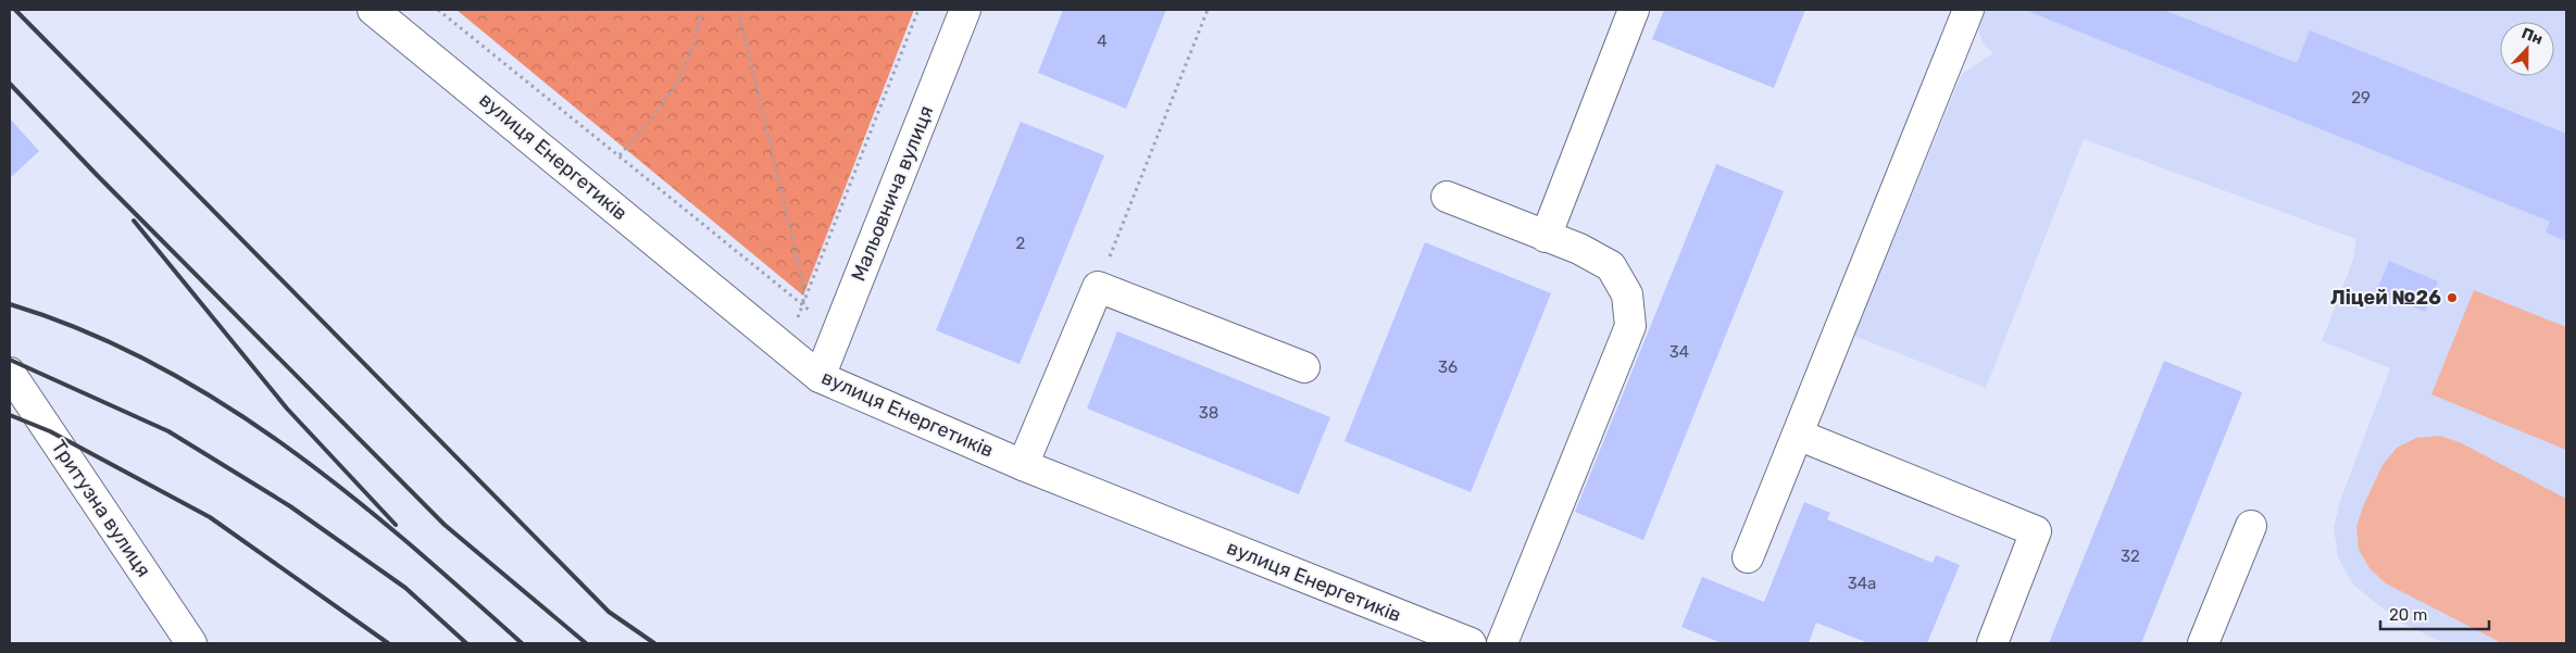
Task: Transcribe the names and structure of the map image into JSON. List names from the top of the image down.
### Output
{
  "streets": {
    "street": ["вулиця Енергетиків", "Мальовнича вулиця", "Тритузна вулиця"]
  },
  "crossings": [
    ["вулиця Енергетиків", "Мальовнича вулиця"]
  ],
  "places": ["Ліцей №26"],
  "house_numbers": [
    "4",
    "29",
    "2",
    "34",
    "36",
    "38",
    "32",
    "34а"
  ],
  "scale_bar": "20 m",
  "north": "top"
}
